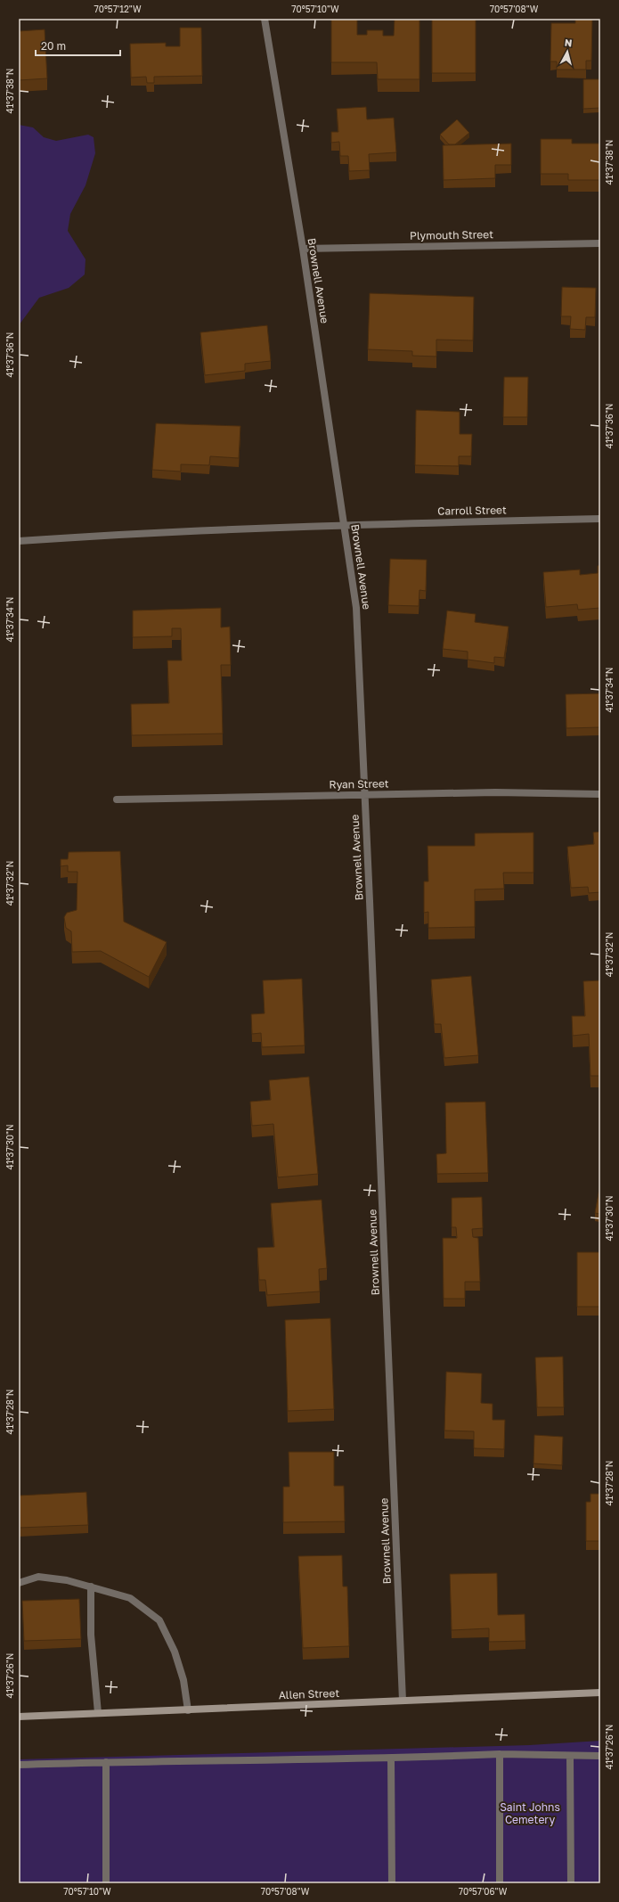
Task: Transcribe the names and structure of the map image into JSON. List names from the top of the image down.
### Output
{
  "streets": {
    "street": [
      "Plymouth Street",
      "Brownell Avenue",
      "Carroll Street",
      "Ryan Street",
      "Allen Street"
    ]
  },
  "crossings": [
    ["Plymouth Street", "Brownell Avenue"],
    ["Brownell Avenue", "Carroll Street"],
    ["Brownell Avenue", "Ryan Street"],
    ["Brownell Avenue", "Allen Street"]
  ],
  "parks": ["Saint Johns Cemetery"],
  "scale_bar": "20 m",
  "north": "top",
  "coordinates": [
    "70°57'12\"W",
    "70°57'10\"W",
    "70°57'08\"W",
    "41°37'38\"N",
    "41°37'36\"N",
    "41°37'34\"N",
    "41°37'32\"N",
    "41°37'30\"N",
    "41°37'28\"N",
    "41°37'26\"N",
    "70°57'06\"W"
  ]
}
